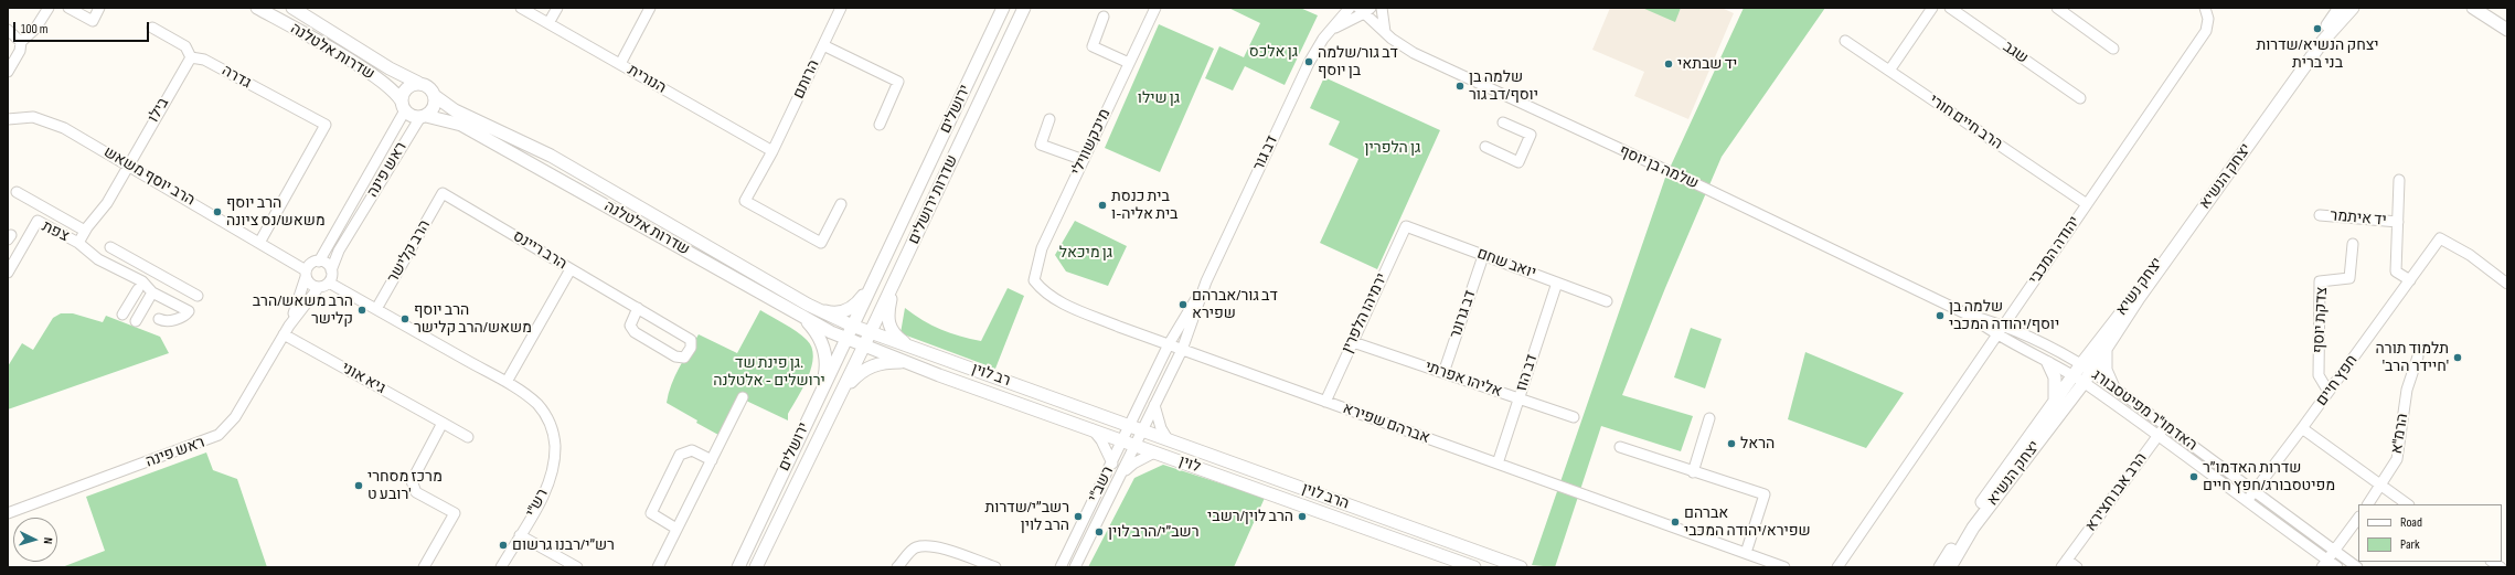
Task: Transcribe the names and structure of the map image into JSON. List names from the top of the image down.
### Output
{
  "streets": {
    "main road": [
      "שדרות אלטלנה",
      "ירושלים",
      "יצחק הנשיא",
      "שדרות ירושלים",
      "יצחק נשיא",
      "רב לוין",
      "לוין",
      "הרב לוין"
    ],
    "street": [
      "שגב",
      "גדרה",
      "הנורית",
      "הרותם",
      "בילו",
      "הרב חיים חורי",
      "מיכקשווילי",
      "דב גור",
      "שלמה בן יוסף",
      "ראש פינה",
      "הרב יוסף משאש",
      "יד איתמר",
      "צפת",
      "הרב ריינס",
      "יהודה המכבי",
      "הרב קלישר",
      "יואב שחם",
      "ירמיהו הלפרין",
      "דב גרונר",
      "צדקת יוסף",
      "דב הוז",
      "גיא אוני",
      "אליהו אפרתי",
      "חפץ חיים",
      "האדמו\"ר מפיטסבורג",
      "אברהם שפירא",
      "הרמ\"א",
      "רשב\"י",
      "הרב אבו חצירא",
      "רש\"י"
    ]
  },
  "crossings": [
    ["שדרות אלטלנה", "ירושלים"],
    ["שדרות אלטלנה", "ראש פינה"],
    ["שדרות אלטלנה", "שדרות ירושלים"],
    ["שדרות אלטלנה", "רב לוין"],
    ["שדרות אלטלנה", "לוין"],
    ["גדרה", "בילו"],
    ["גדרה", "הרב יוסף משאש"],
    ["הנורית", "הרותם"],
    ["ירושלים", "שדרות ירושלים"],
    ["ירושלים", "רב לוין"],
    ["בילו", "הרב יוסף משאש"],
    ["בילו", "צפת"],
    ["הרב חיים חורי", "יהודה המכבי"],
    ["מיכקשווילי", "אברהם שפירא"],
    ["דב גור", "רב לוין"],
    ["דב גור", "אברהם שפירא"],
    ["דב גור", "לוין"],
    ["דב גור", "רשב\"י"],
    ["דב גור", "הרב לוין"],
    ["שלמה בן יוסף", "יצחק הנשיא"],
    ["שלמה בן יוסף", "יהודה המכבי"],
    ["שלמה בן יוסף", "יצחק נשיא"],
    ["שלמה בן יוסף", "האדמו\"ר מפיטסבורג"],
    ["ראש פינה", "הרב יוסף משאש"],
    ["ראש פינה", "גיא אוני"],
    ["יצחק הנשיא", "יצחק נשיא"],
    ["יצחק הנשיא", "האדמו\"ר מפיטסבורג"],
    ["שדרות ירושלים", "רב לוין"],
    ["יד איתמר", "חפץ חיים"],
    ["הרב ריינס", "הרב קלישר"],
    ["יואב שחם", "ירמיהו הלפרין"],
    ["יואב שחם", "דב גרונר"],
    ["יואב שחם", "דב הוז"],
    ["יצחק נשיא", "האדמו\"ר מפיטסבורג"],
    ["ירמיהו הלפרין", "אליהו אפרתי"],
    ["ירמיהו הלפרין", "אברהם שפירא"],
    ["דב גרונר", "אליהו אפרתי"],
    ["צדקת יוסף", "חפץ חיים"],
    ["דב הוז", "אליהו אפרתי"],
    ["דב הוז", "אברהם שפירא"],
    ["רב לוין", "רשב\"י"],
    ["רב לוין", "הרב לוין"],
    ["חפץ חיים", "האדמו\"ר מפיטסבורג"],
    ["האדמו\"ר מפיטסבורג", "הרב אבו חצירא"],
    ["לוין", "רשב\"י"],
    ["רשב\"י", "הרב לוין"]
  ],
  "parks": [
    "גן אלכס",
    "גן שילו",
    "גן הלפרין",
    "גן מיכאל",
    "גן פינת שד. ירושלים - אלטלנה"
  ],
  "places": [
    "יצחק הנשיא/שדרות בני ברית",
    "דב גור/שלמה בן יוסף",
    "יד שבתאי",
    "שלמה בן יוסף/דב גור",
    "בית כנסת בית אליה-ו",
    "הרב יוסף משאש/נס ציונה",
    "דב גור/אברהם שפירא",
    "הרב משאש/הרב קלישר",
    "שלמה בן יוסף/יהודה המכבי",
    "הרב יוסף משאש/הרב קלישר",
    "תלמוד תורה 'חיידר הרב'",
    "הראל",
    "שדרות האדמו״ר מפיטסבורג/חפץ חיים",
    "מרכז מסחרי רובע ט'",
    "רשב״י/שדרות הרב לוין",
    "הרב לוין/רשבי",
    "אברהם שפירא/יהודה המכבי",
    "רשב״י/הרב לוין",
    "רש״י/רבנו גרשום"
  ],
  "legend": ["Road", "Park"],
  "scale_bar": "100 m",
  "north": "right"
}
